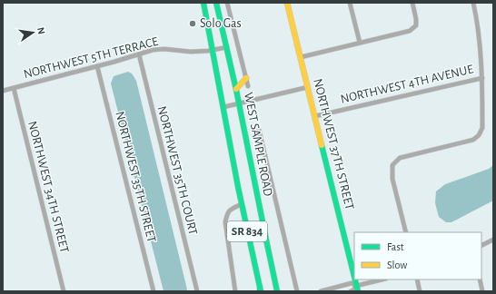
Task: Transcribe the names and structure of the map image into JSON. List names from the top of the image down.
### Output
{
  "streets": {
    "main road": ["WEST SAMPLE ROAD", "NORTHWEST 37TH STREET", "SR 834"],
    "street": [
      "NORTHWEST 5TH TERRACE",
      "NORTHWEST 4TH AVENUE",
      "NORTHWEST 35TH COURT",
      "NORTHWEST 35TH STREET",
      "NORTHWEST 34TH STREET"
    ]
  },
  "crossings": [
    ["NORTHWEST 5TH TERRACE", "WEST SAMPLE ROAD"],
    ["NORTHWEST 5TH TERRACE", "NORTHWEST 35TH COURT"],
    ["NORTHWEST 5TH TERRACE", "NORTHWEST 35TH STREET"],
    ["NORTHWEST 5TH TERRACE", "NORTHWEST 34TH STREET"],
    ["NORTHWEST 5TH TERRACE", "SR 834"],
    ["NORTHWEST 4TH AVENUE", "NORTHWEST 37TH STREET"]
  ],
  "places": ["Solo Gas"],
  "legend": ["Fast", "Slow"],
  "north": "right"
}
